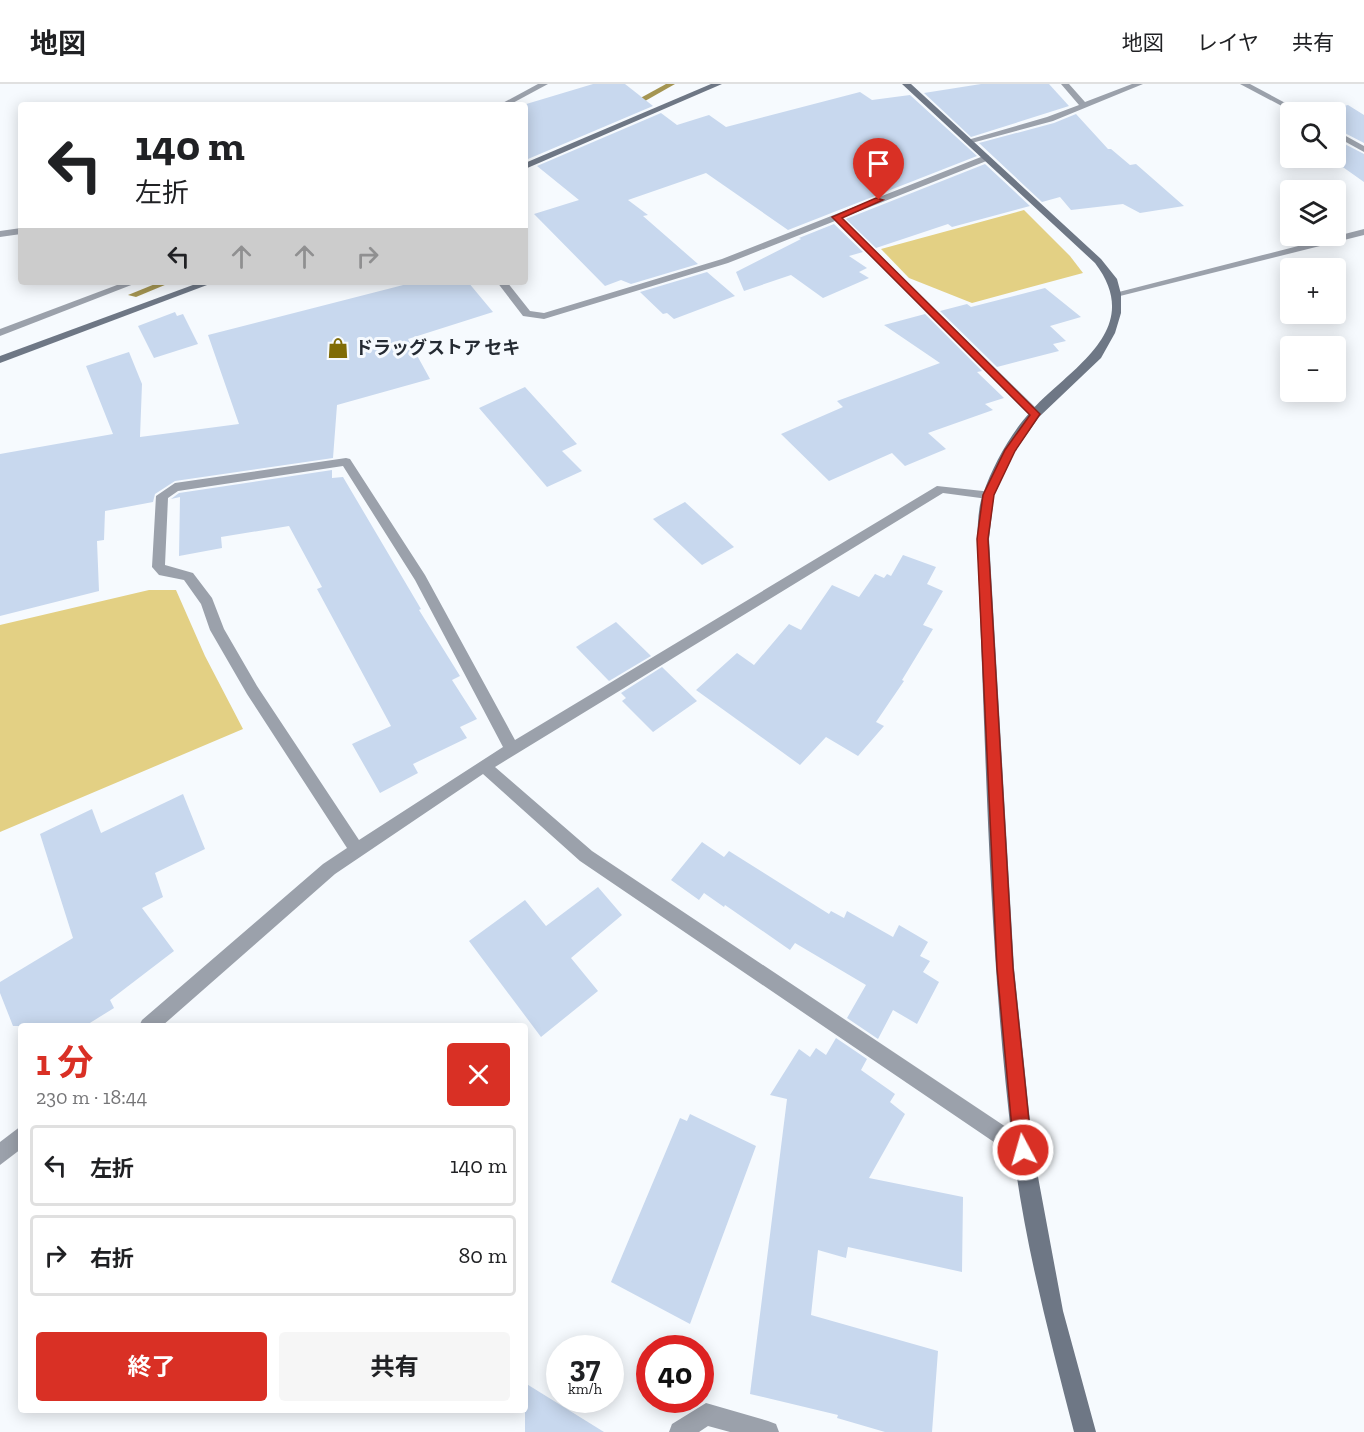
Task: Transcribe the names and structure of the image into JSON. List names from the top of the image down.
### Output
{
  "places": {
    "shop": ["ドラッグストア セキ"]
  },
  "page": {
    "header": "地図",
    "nav": ["地図", "レイヤ", "共有"],
    "map_buttons": ["+", "−"],
    "turn": ["140 m", "左折"],
    "heading": ["1 分", "230 m · 18:44"],
    "list": [
      {
        "name": "左折",
        "value": "140 m"
      },
      {
        "name": "右折",
        "value": "80 m"
      }
    ],
    "buttons": ["終了", "共有"],
    "speed": "37 km/h",
    "limit": "40"
  }
}
